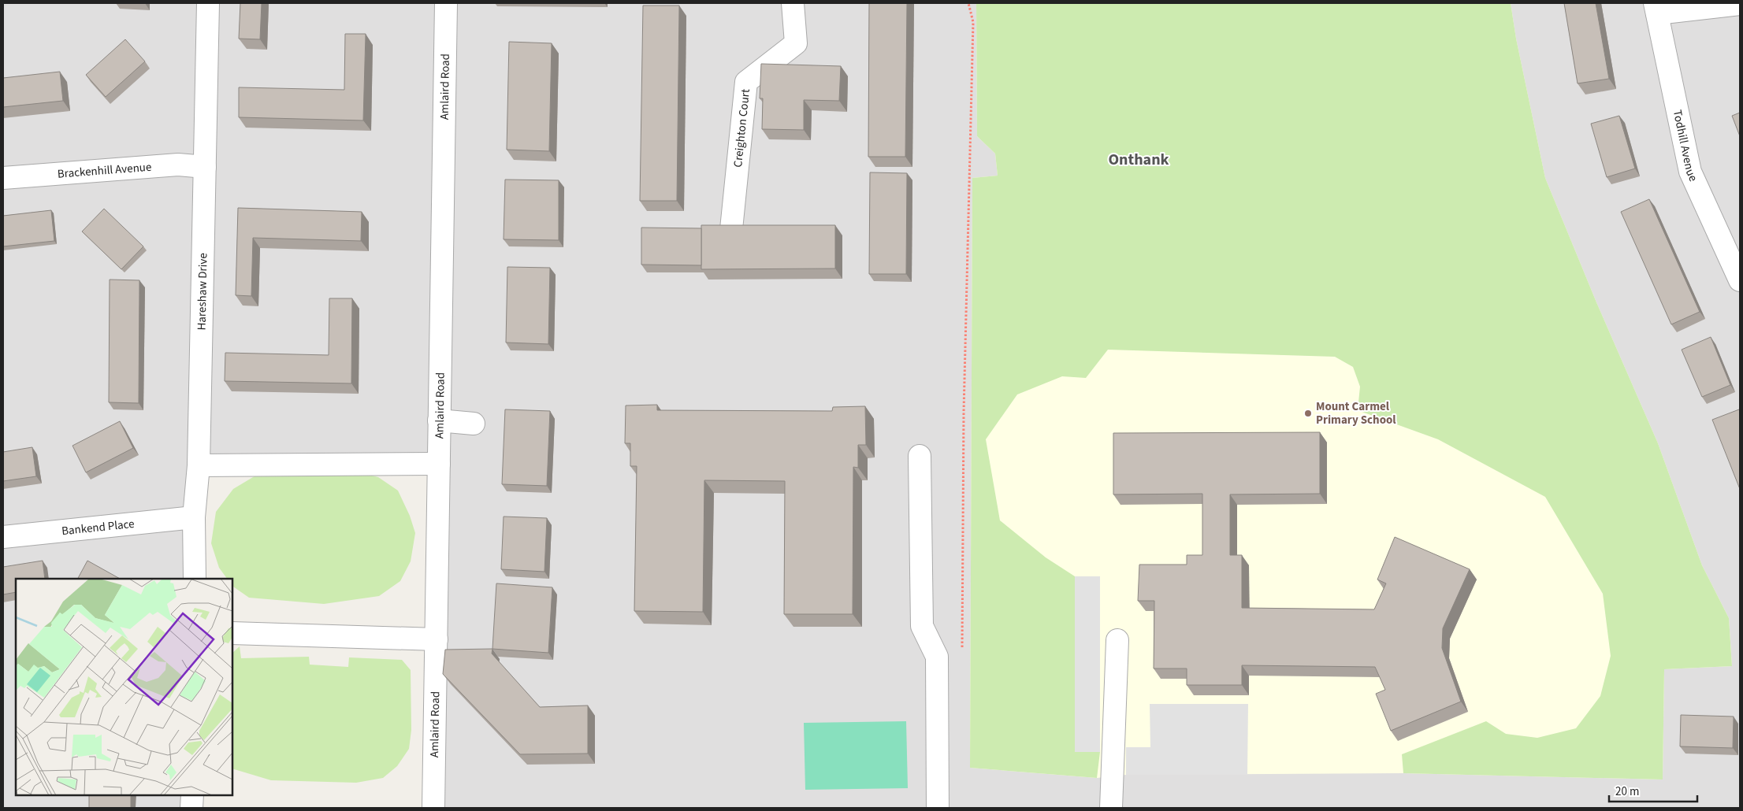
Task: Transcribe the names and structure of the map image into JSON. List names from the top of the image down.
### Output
{
  "streets": {
    "street": [
      "Amlaird Road",
      "Creighton Court",
      "Todhill Avenue",
      "Brackenhill Avenue",
      "Hareshaw Drive",
      "Bankend Place"
    ]
  },
  "crossings": [
    ["Brackenhill Avenue", "Hareshaw Drive"],
    ["Hareshaw Drive", "Bankend Place"]
  ],
  "districts": ["Onthank"],
  "places": ["Mount Carmel Primary School"],
  "scale_bar": "20 m"
}
